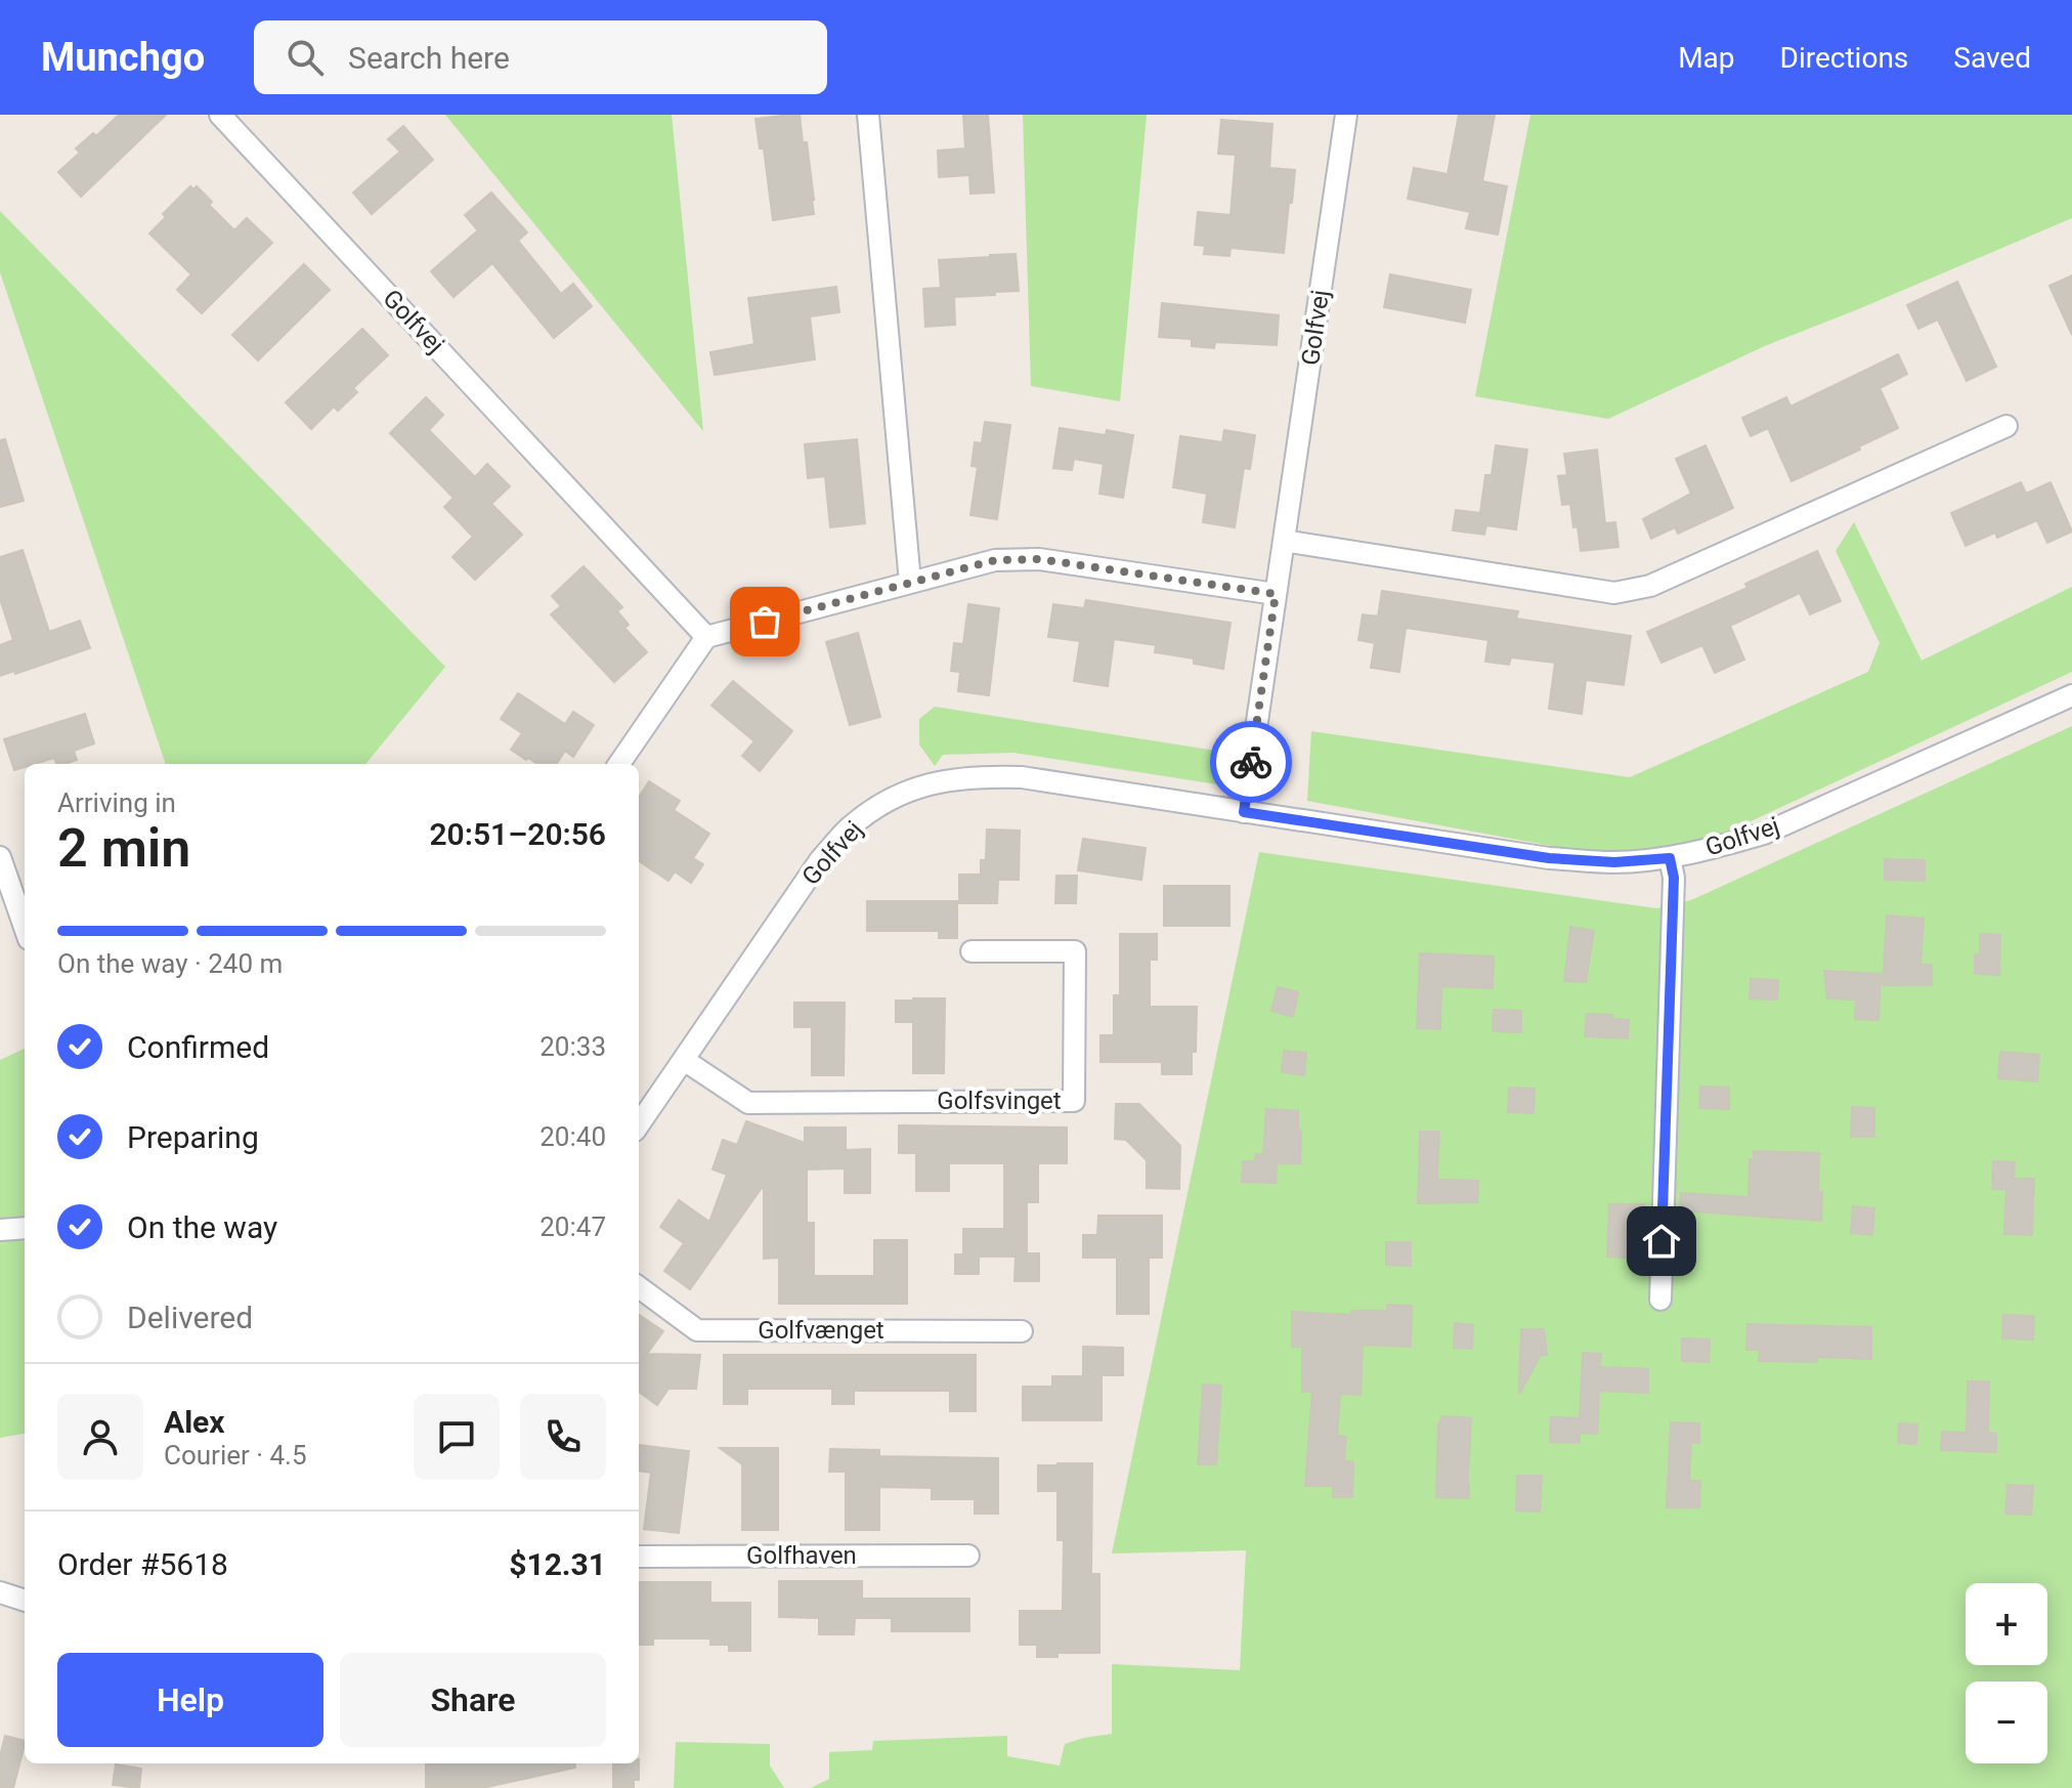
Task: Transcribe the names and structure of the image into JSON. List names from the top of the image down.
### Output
{
  "streets": {
    "street": [
      "Golfvej",
      "Golfsvinget",
      "Golfvænget",
      "Golfhaven"
    ]
  },
  "crossings": [
    ["Golfvej", "Golfsvinget"]
  ],
  "page": {
    "header": "Munchgo",
    "search": "Search here",
    "nav": ["Map", "Directions", "Saved"],
    "heading": ["2 min", "Arriving in", "20:51–20:56"],
    "panel": [
      "Alex",
      "Courier · 4.5",
      "Order #5618",
      "$12.31"
    ],
    "bar": "On the way · 240 m",
    "list": [
      ["Confirmed", "20:33"],
      ["Preparing", "20:40"],
      ["On the way", "20:47"],
      "Delivered"
    ],
    "map_buttons": ["+", "−"],
    "buttons": ["Help", "Share"]
  }
}
